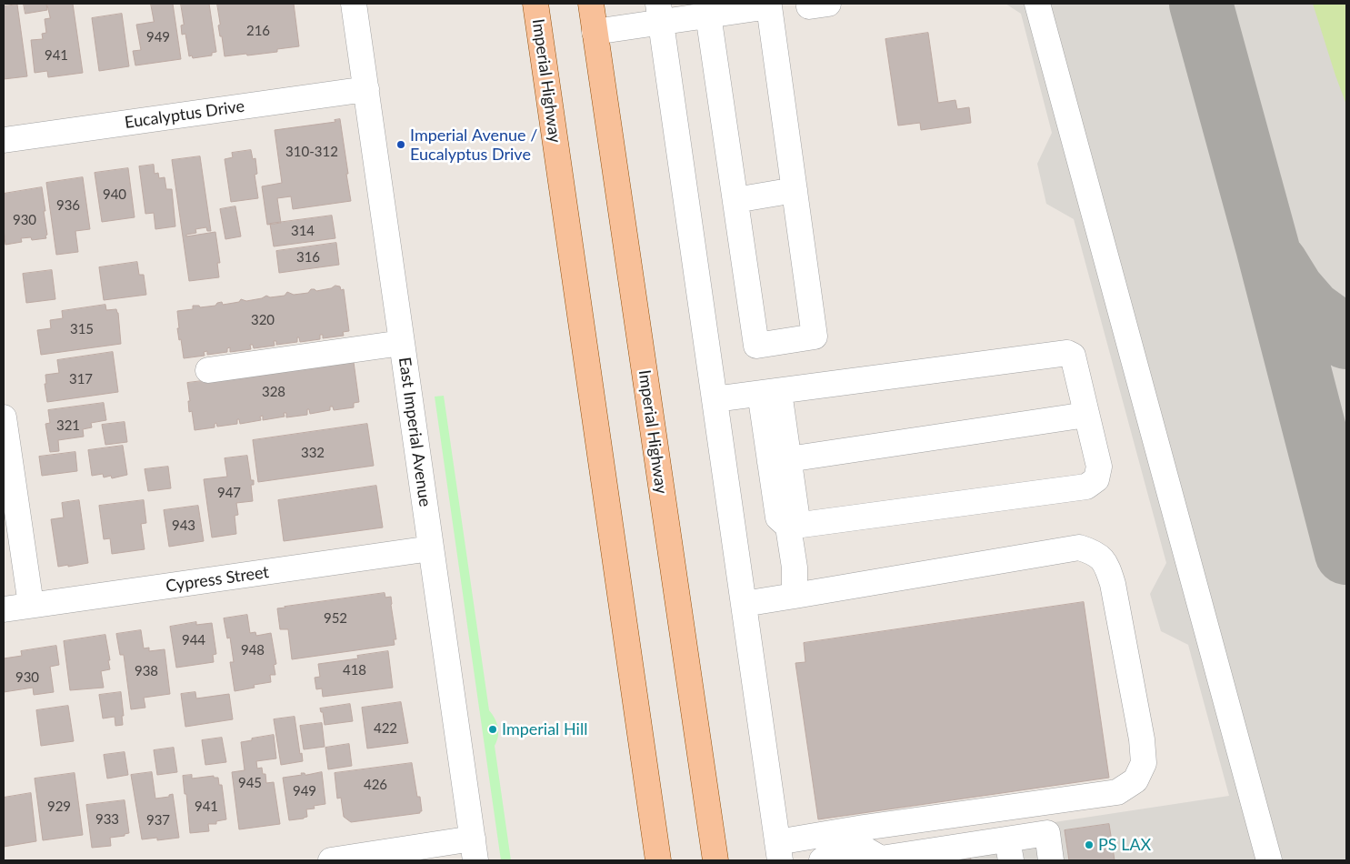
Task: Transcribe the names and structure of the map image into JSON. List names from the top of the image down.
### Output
{
  "streets": {
    "main road": ["Imperial Highway"],
    "street": ["Eucalyptus Drive", "East Imperial Avenue", "Cypress Street"]
  },
  "crossings": [
    ["Eucalyptus Drive", "East Imperial Avenue"],
    ["East Imperial Avenue", "Cypress Street"]
  ],
  "places": ["Imperial Avenue / Eucalyptus Drive", "Imperial Hill", "PS LAX"],
  "house_numbers": [
    "216",
    "949",
    "941",
    "310-312",
    "940",
    "936",
    "930",
    "314",
    "316",
    "320",
    "315",
    "317",
    "328",
    "321",
    "332",
    "947",
    "943",
    "952",
    "944",
    "948",
    "418",
    "938",
    "930",
    "422",
    "945",
    "426",
    "949",
    "929",
    "941",
    "933",
    "937"
  ]
}
